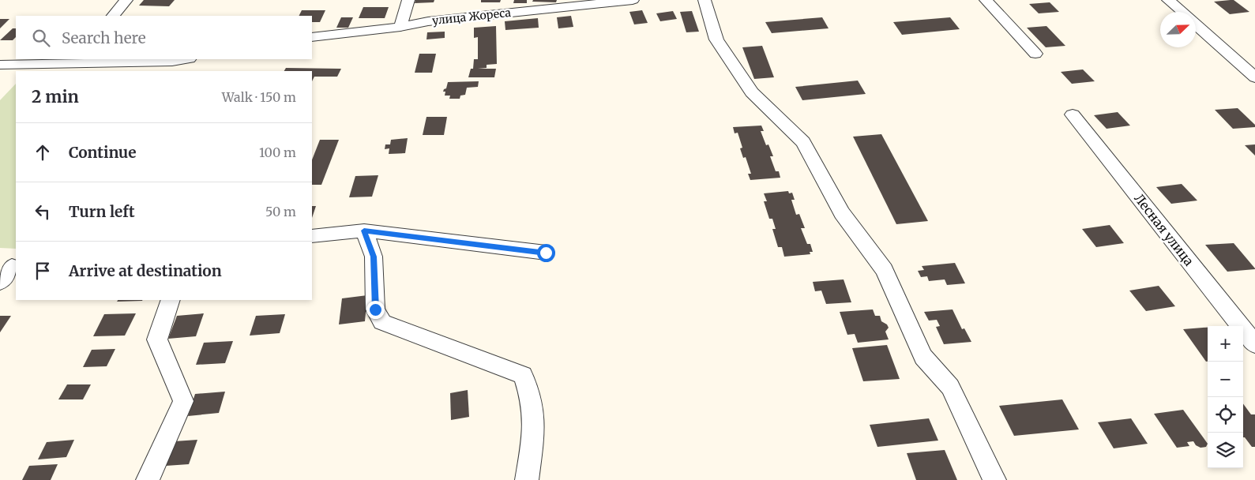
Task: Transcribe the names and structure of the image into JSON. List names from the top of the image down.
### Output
{
  "streets": {
    "street": ["улица Жореса", "Лесная улица"]
  },
  "north": "top right",
  "page": {
    "search": "Search here",
    "heading": ["2 min", "Walk · 150 m"],
    "list": [
      ["Continue", "100 m"],
      ["Turn left", "50 m"],
      "Arrive at destination"
    ],
    "map_buttons": ["+", "−"]
  }
}
